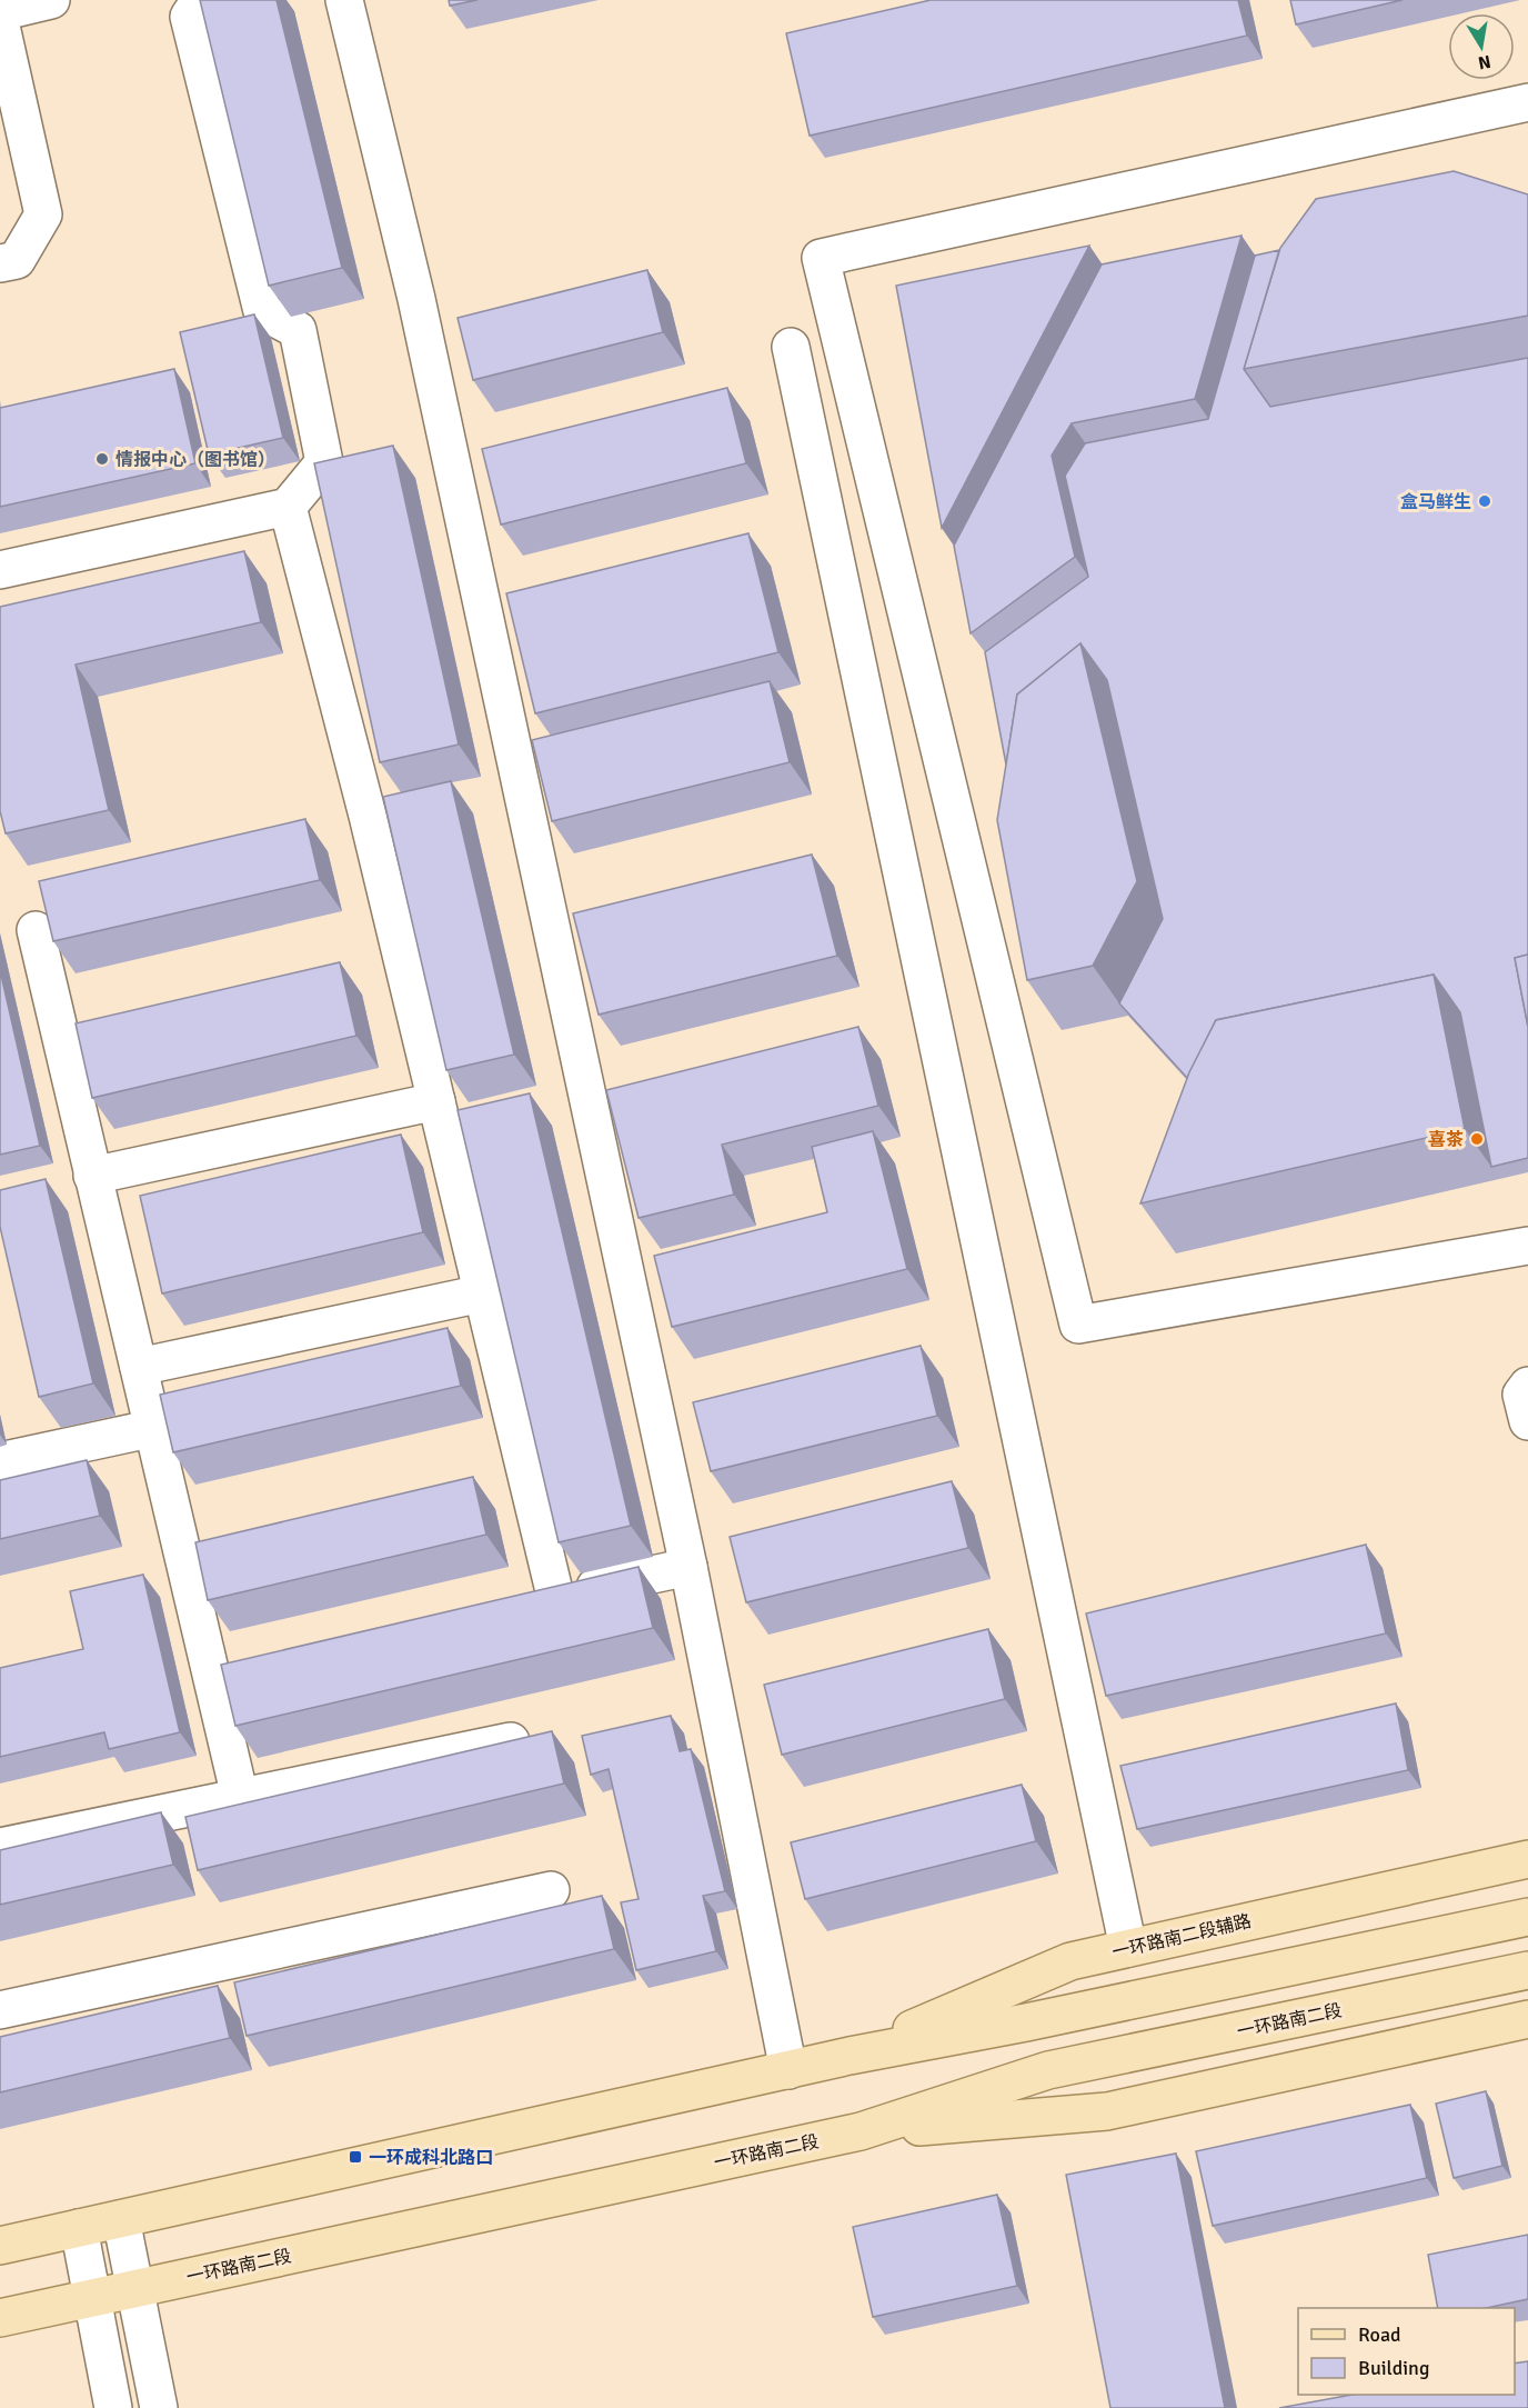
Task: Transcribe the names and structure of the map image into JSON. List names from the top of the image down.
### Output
{
  "streets": {
    "main road": ["一环路南二段辅路", "一环路南二段"]
  },
  "places": {
    "other": ["情报中心（图书馆）", "盒马鲜生", "喜茶"],
    "transit": ["一环成科北路口"]
  },
  "legend": ["Road", "Building"],
  "north": "bottom"
}
